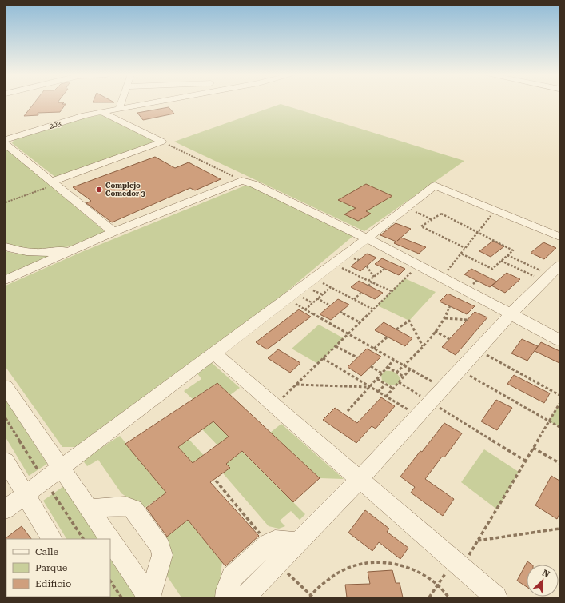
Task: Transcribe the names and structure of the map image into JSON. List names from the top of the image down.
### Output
{
  "streets": {
    "street": ["203"]
  },
  "places": ["Complejo Comedor 3"],
  "legend": ["Calle", "Parque", "Edificio"],
  "north": "top right"
}
